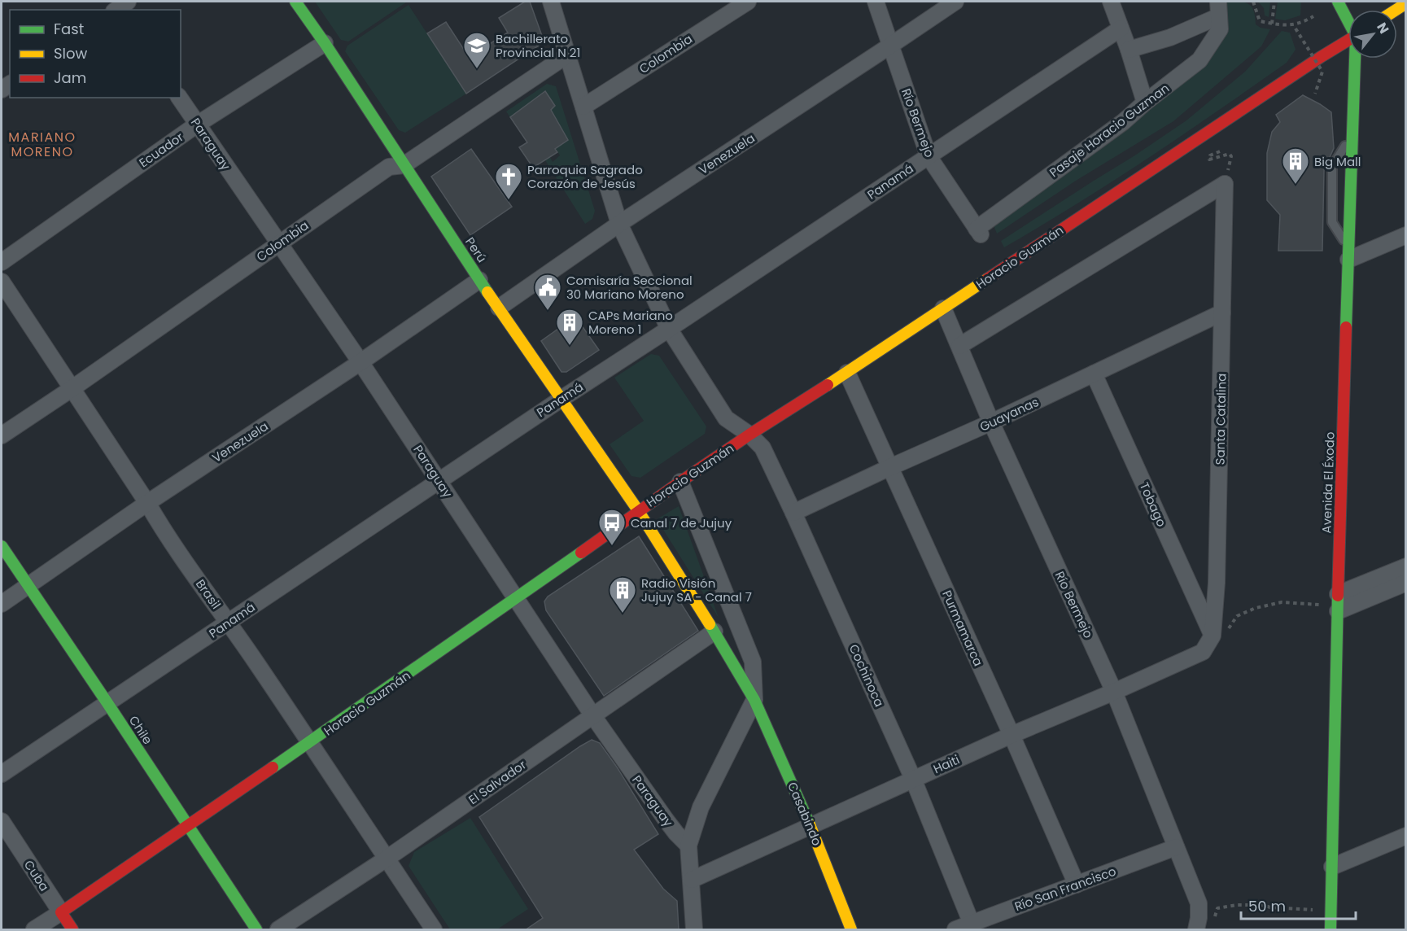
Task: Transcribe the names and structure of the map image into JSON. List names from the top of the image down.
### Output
{
  "streets": {
    "main road": [
      "Perú",
      "Horacio Guzmán",
      "Avenida El Éxodo",
      "Chile",
      "Casabindo",
      "Cuba"
    ],
    "street": [
      "Colombia",
      "Río Bermejo",
      "Pasaje Horacio Guzman",
      "Paraguay",
      "Ecuador",
      "Venezuela",
      "Panamá",
      "Guayanas",
      "Santa Catalina",
      "Tobago",
      "Brasil",
      "Purmamarca",
      "Cochinoca",
      "Haiti",
      "El Salvador",
      "Río San Francisco"
    ]
  },
  "crossings": [
    ["Colombia", "Paraguay"],
    ["Colombia", "Perú"],
    ["Colombia", "Brasil"],
    ["Colombia", "Cochinoca"],
    ["Río Bermejo", "Pasaje Horacio Guzman"],
    ["Río Bermejo", "Venezuela"],
    ["Río Bermejo", "Panamá"],
    ["Río Bermejo", "Horacio Guzmán"],
    ["Río Bermejo", "Guayanas"],
    ["Río Bermejo", "Haiti"],
    ["Río Bermejo", "Río San Francisco"],
    ["Paraguay", "Ecuador"],
    ["Paraguay", "Venezuela"],
    ["Paraguay", "Panamá"],
    ["Paraguay", "Horacio Guzmán"],
    ["Paraguay", "El Salvador"],
    ["Ecuador", "Perú"],
    ["Venezuela", "Perú"],
    ["Venezuela", "Brasil"],
    ["Venezuela", "Cochinoca"],
    ["Venezuela", "Chile"],
    ["Panamá", "Perú"],
    ["Panamá", "Brasil"],
    ["Panamá", "Cochinoca"],
    ["Panamá", "Chile"],
    ["Perú", "Horacio Guzmán"],
    ["Perú", "Casabindo"],
    ["Horacio Guzmán", "Brasil"],
    ["Horacio Guzmán", "Purmamarca"],
    ["Horacio Guzmán", "Cochinoca"],
    ["Horacio Guzmán", "Chile"],
    ["Horacio Guzmán", "Casabindo"],
    ["Horacio Guzmán", "Cuba"],
    ["Guayanas", "Santa Catalina"],
    ["Guayanas", "Tobago"],
    ["Guayanas", "Purmamarca"],
    ["Guayanas", "Cochinoca"],
    ["Santa Catalina", "Tobago"],
    ["Santa Catalina", "Haiti"],
    ["Brasil", "El Salvador"],
    ["Purmamarca", "Haiti"],
    ["Purmamarca", "Río San Francisco"],
    ["Cochinoca", "Haiti"],
    ["Cochinoca", "Río San Francisco"],
    ["Haiti", "Casabindo"],
    ["El Salvador", "Casabindo"]
  ],
  "districts": ["MARIANO MORENO"],
  "places": {
    "school or university": ["Bachillerato Provincial N 21"],
    "building": ["Big Mall", "CAPs Mariano Moreno 1", "Radio Visión Jujuy SA - Canal 7"],
    "church": ["Parroquia Sagrado Corazón de Jesús"],
    "public building": ["Comisaría Seccional 30 Mariano Moreno"],
    "bus stop": ["Canal 7 de Jujuy"]
  },
  "legend": ["Fast", "Slow", "Jam"],
  "scale_bar": "50 m",
  "north": "top right"
}
